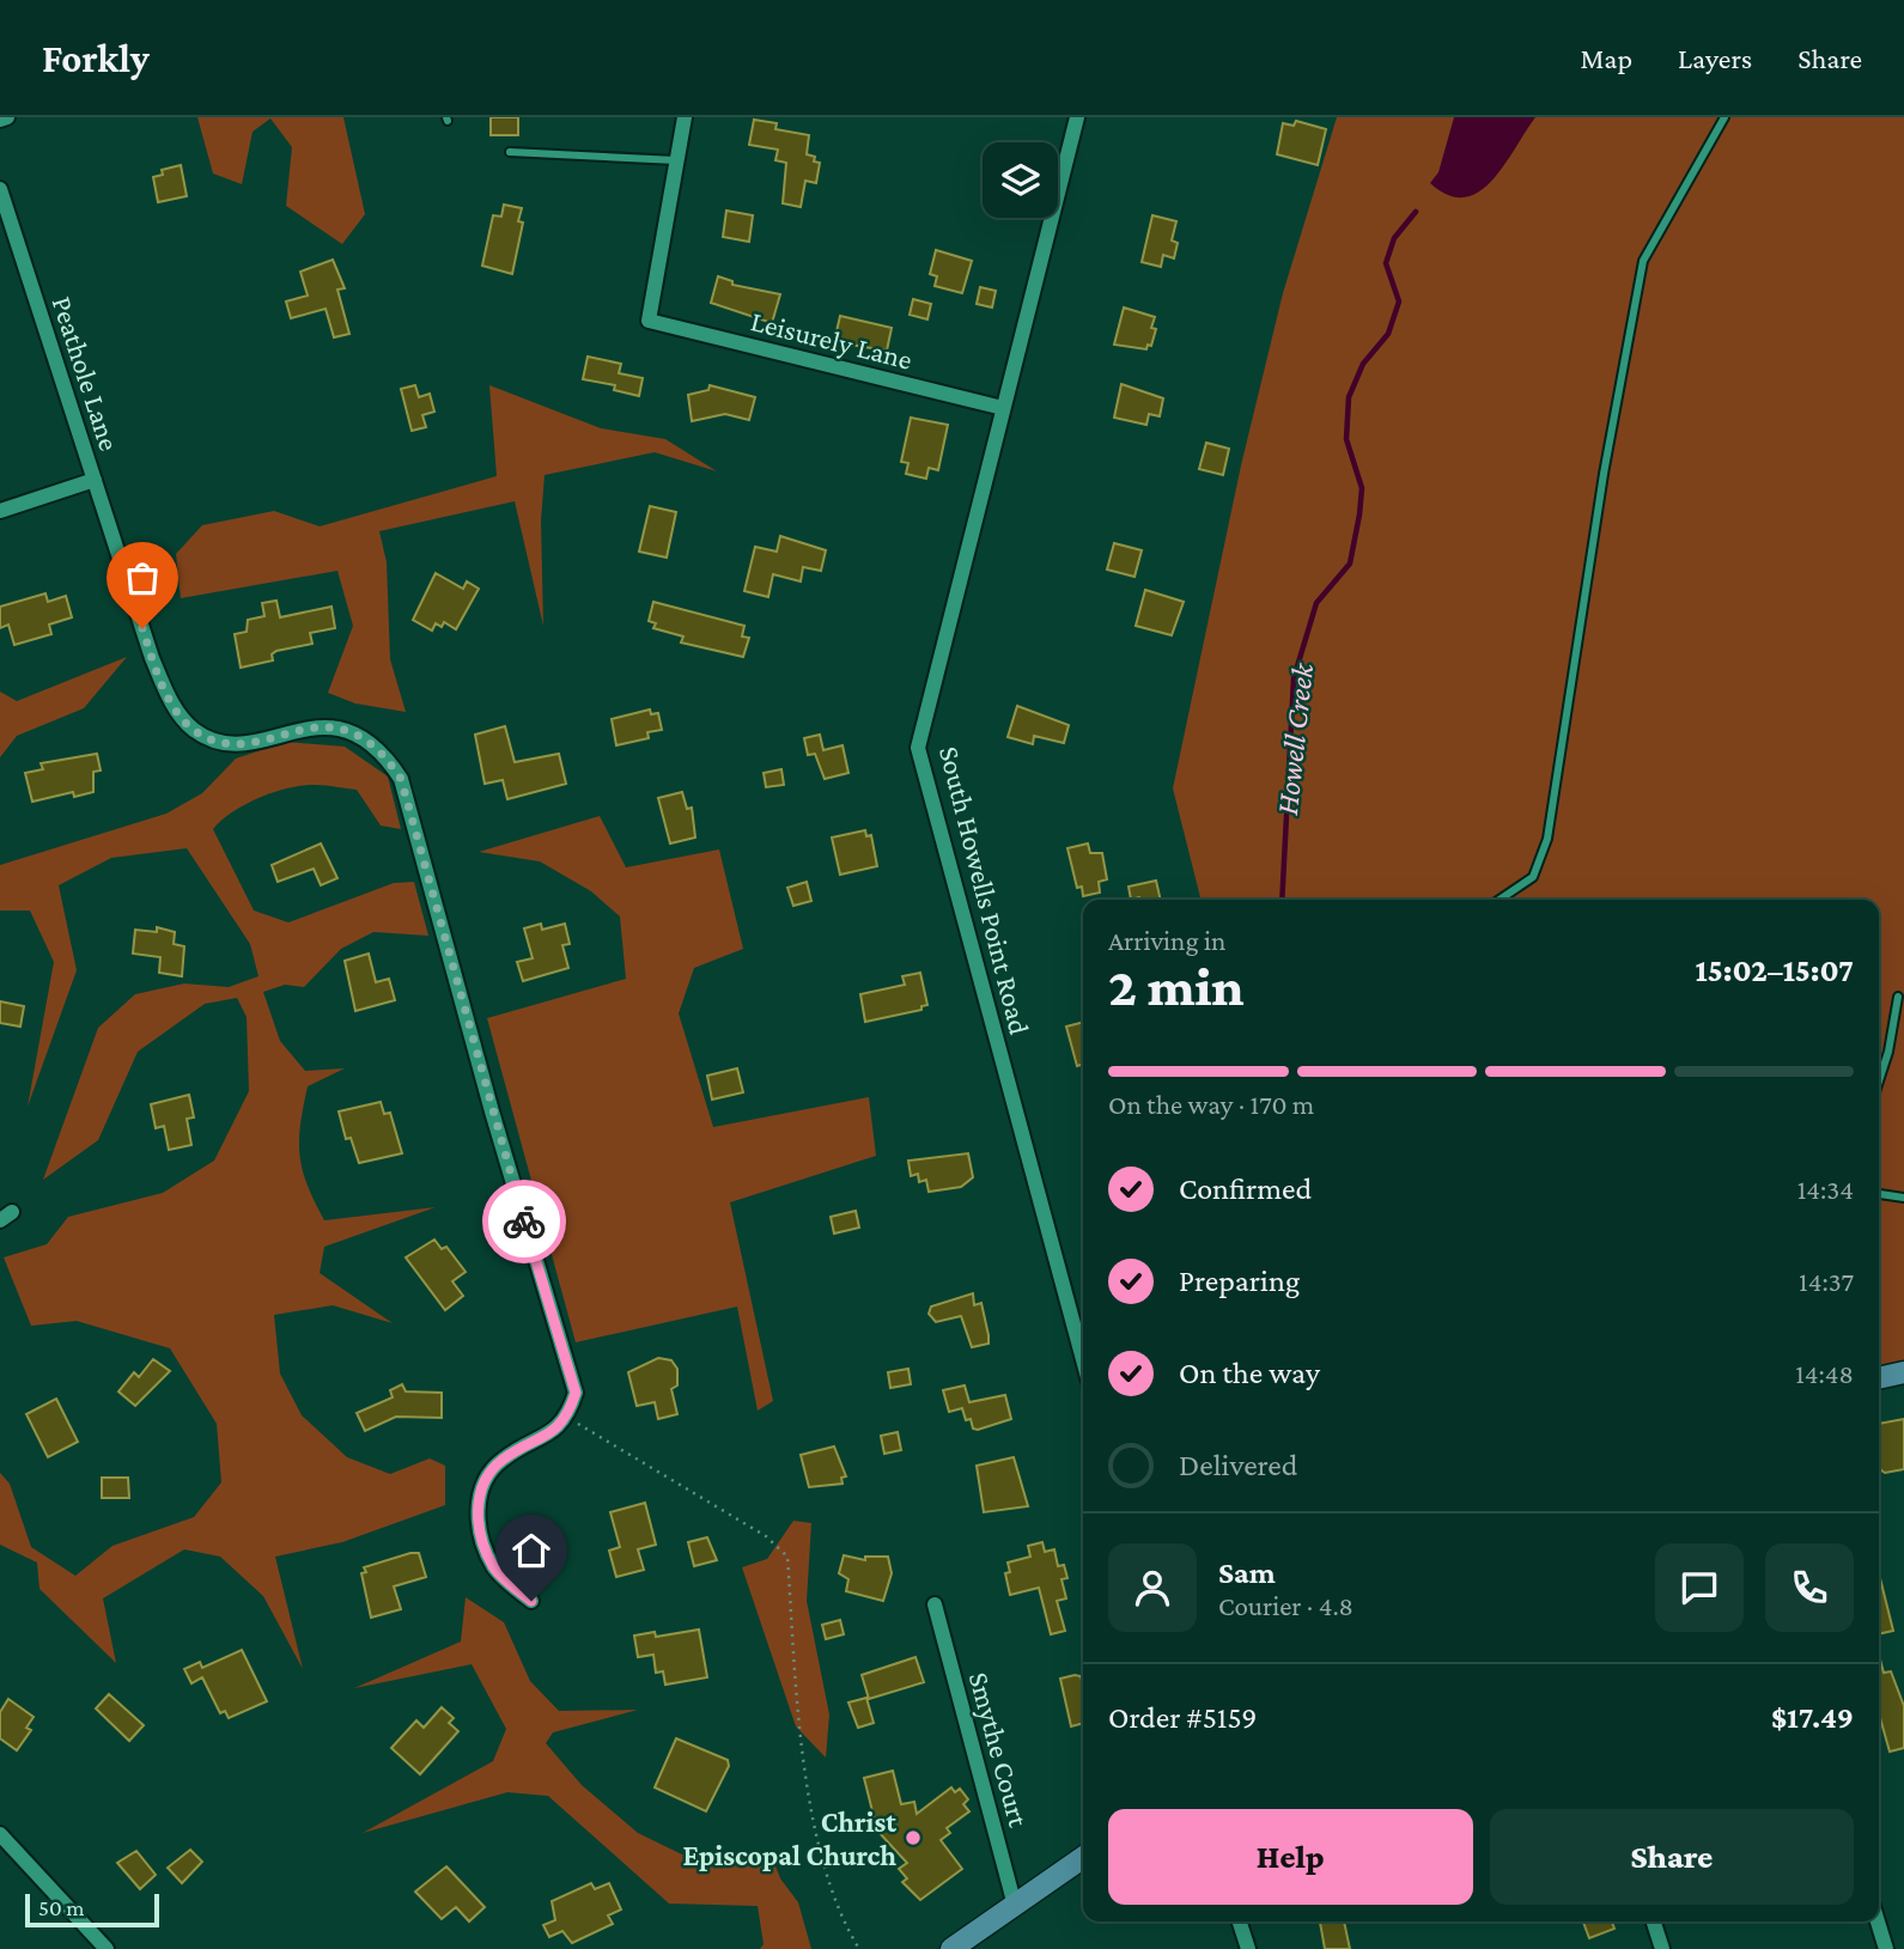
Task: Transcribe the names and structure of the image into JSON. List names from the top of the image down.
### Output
{
  "streets": {
    "street": [
      "Leisurely Lane",
      "Peathole Lane",
      "South Howells Point Road",
      "Smythe Court"
    ]
  },
  "crossings": [
    ["Leisurely Lane", "South Howells Point Road"]
  ],
  "water": ["Howell Creek"],
  "places": ["Christ Episcopal Church"],
  "scale_bar": "50 m",
  "page": {
    "header": "Forkly",
    "nav": ["Map", "Layers", "Share"],
    "heading": ["2 min", "Arriving in", "15:02–15:07"],
    "panel": [
      "Sam",
      "Courier · 4.8",
      "Order #5159",
      "$17.49"
    ],
    "bar": "On the way · 170 m",
    "list": [
      ["Confirmed", "14:34"],
      ["Preparing", "14:37"],
      ["On the way", "14:48"],
      "Delivered"
    ],
    "buttons": ["Help", "Share"],
    "scale": "50 m"
  }
}
